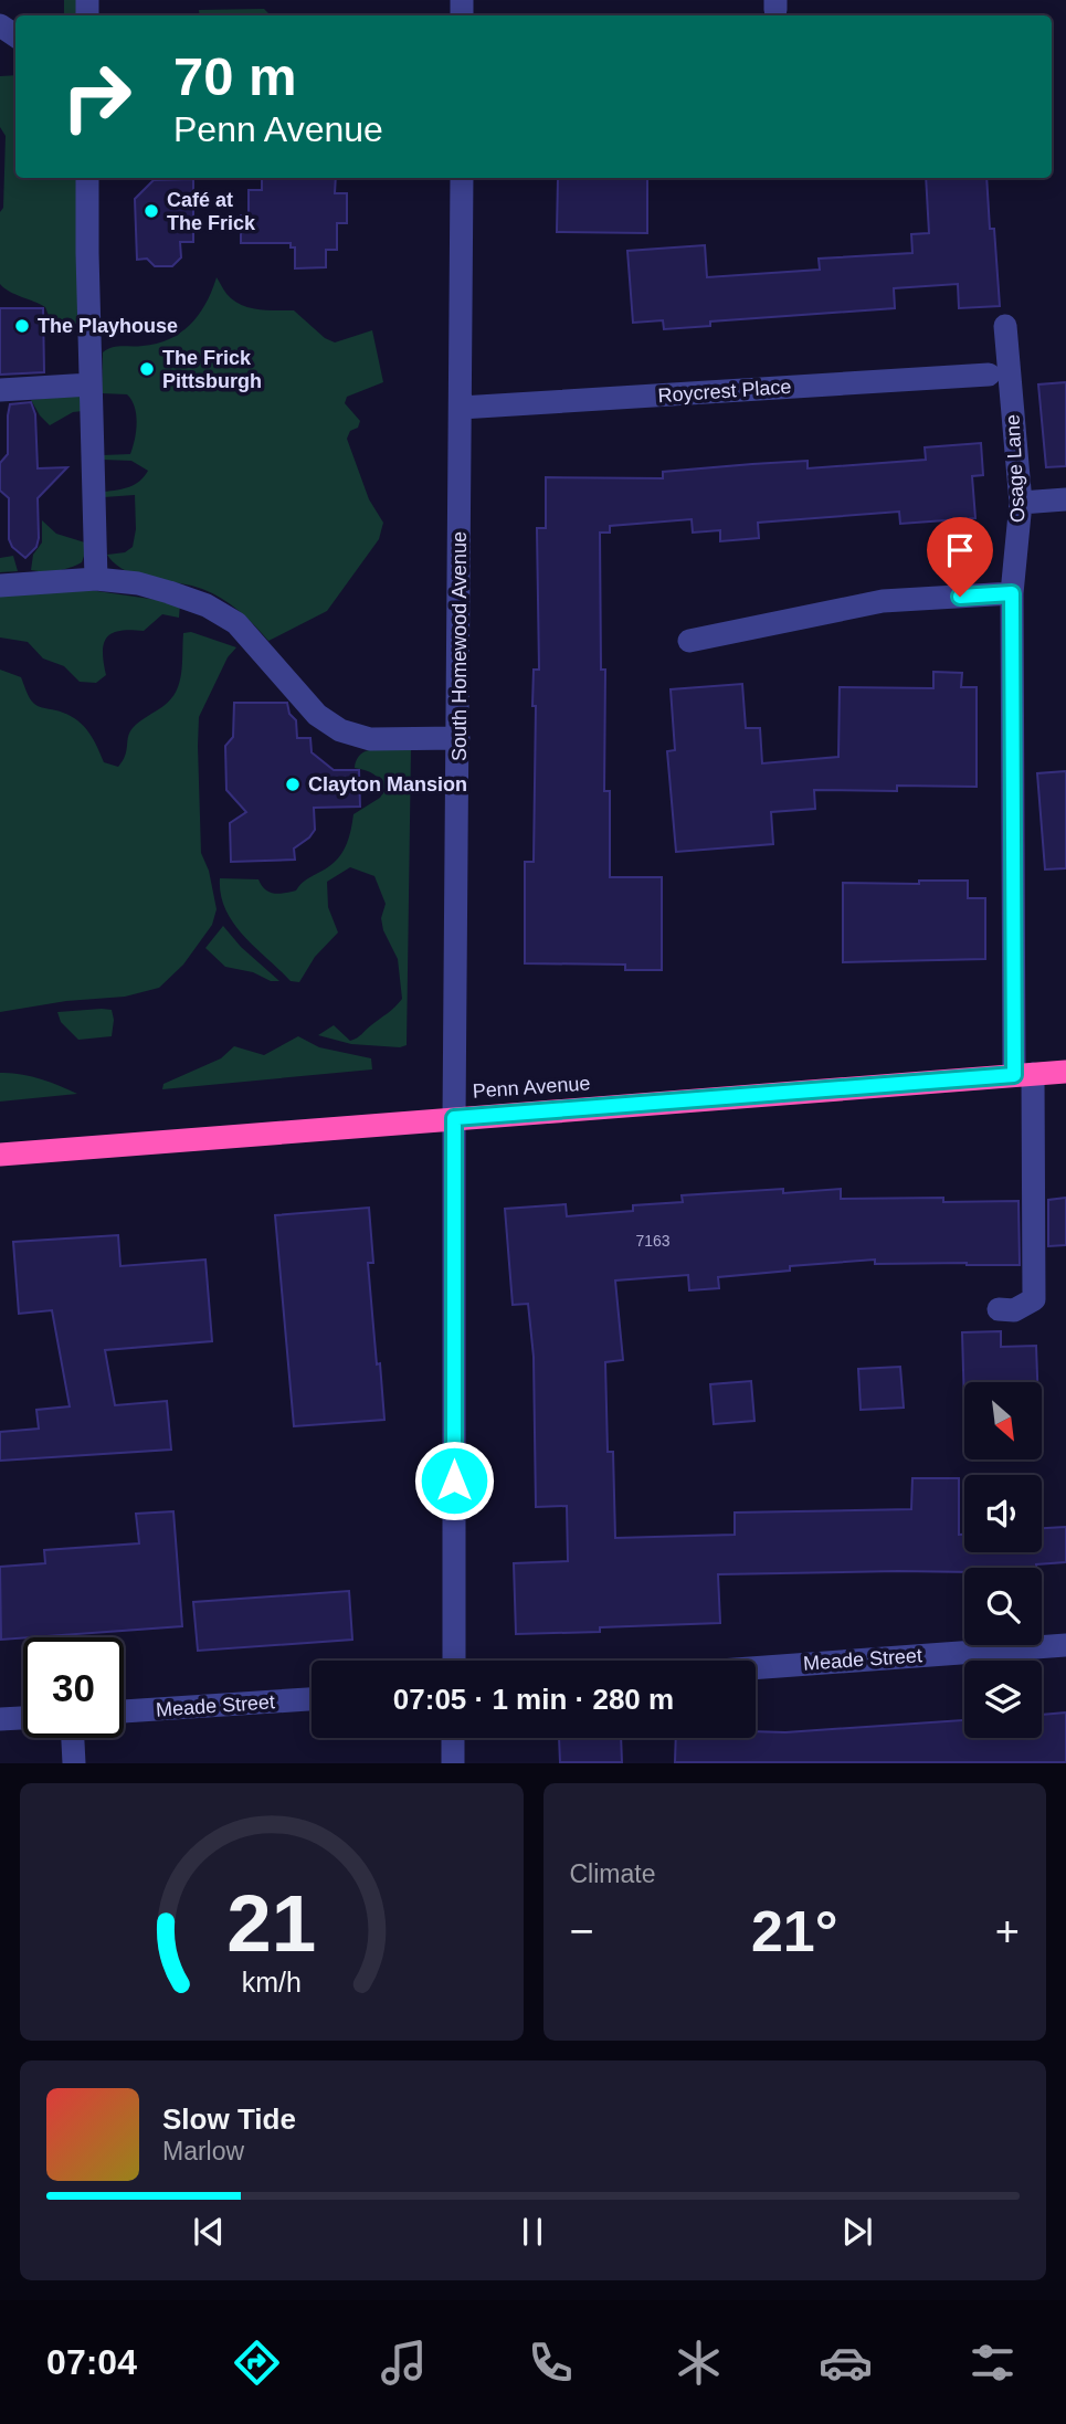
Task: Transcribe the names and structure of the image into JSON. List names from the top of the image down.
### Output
{
  "streets": {
    "highway": ["Penn Avenue"],
    "street": [
      "Roycrest Place",
      "Osage Lane",
      "South Homewood Avenue",
      "Meade Street"
    ]
  },
  "crossings": [
    ["Roycrest Place", "South Homewood Avenue"],
    ["Osage Lane", "Penn Avenue"],
    ["South Homewood Avenue", "Penn Avenue"]
  ],
  "places": [
    "Café at The Frick",
    "The Playhouse",
    "The Frick Pittsburgh",
    "Clayton Mansion"
  ],
  "house_numbers": ["7163"],
  "north": "bottom right",
  "page": {
    "turn": ["70 m", "Penn Avenue"],
    "limit": "30",
    "trip": "07:05 · 1 min · 280 m",
    "tile": "Climate",
    "heat": ["−", "21°", "+"],
    "song": ["Slow Tide", "Marlow"],
    "tabs": "07:04",
    "gauge": ["21", "km/h"]
  }
}
